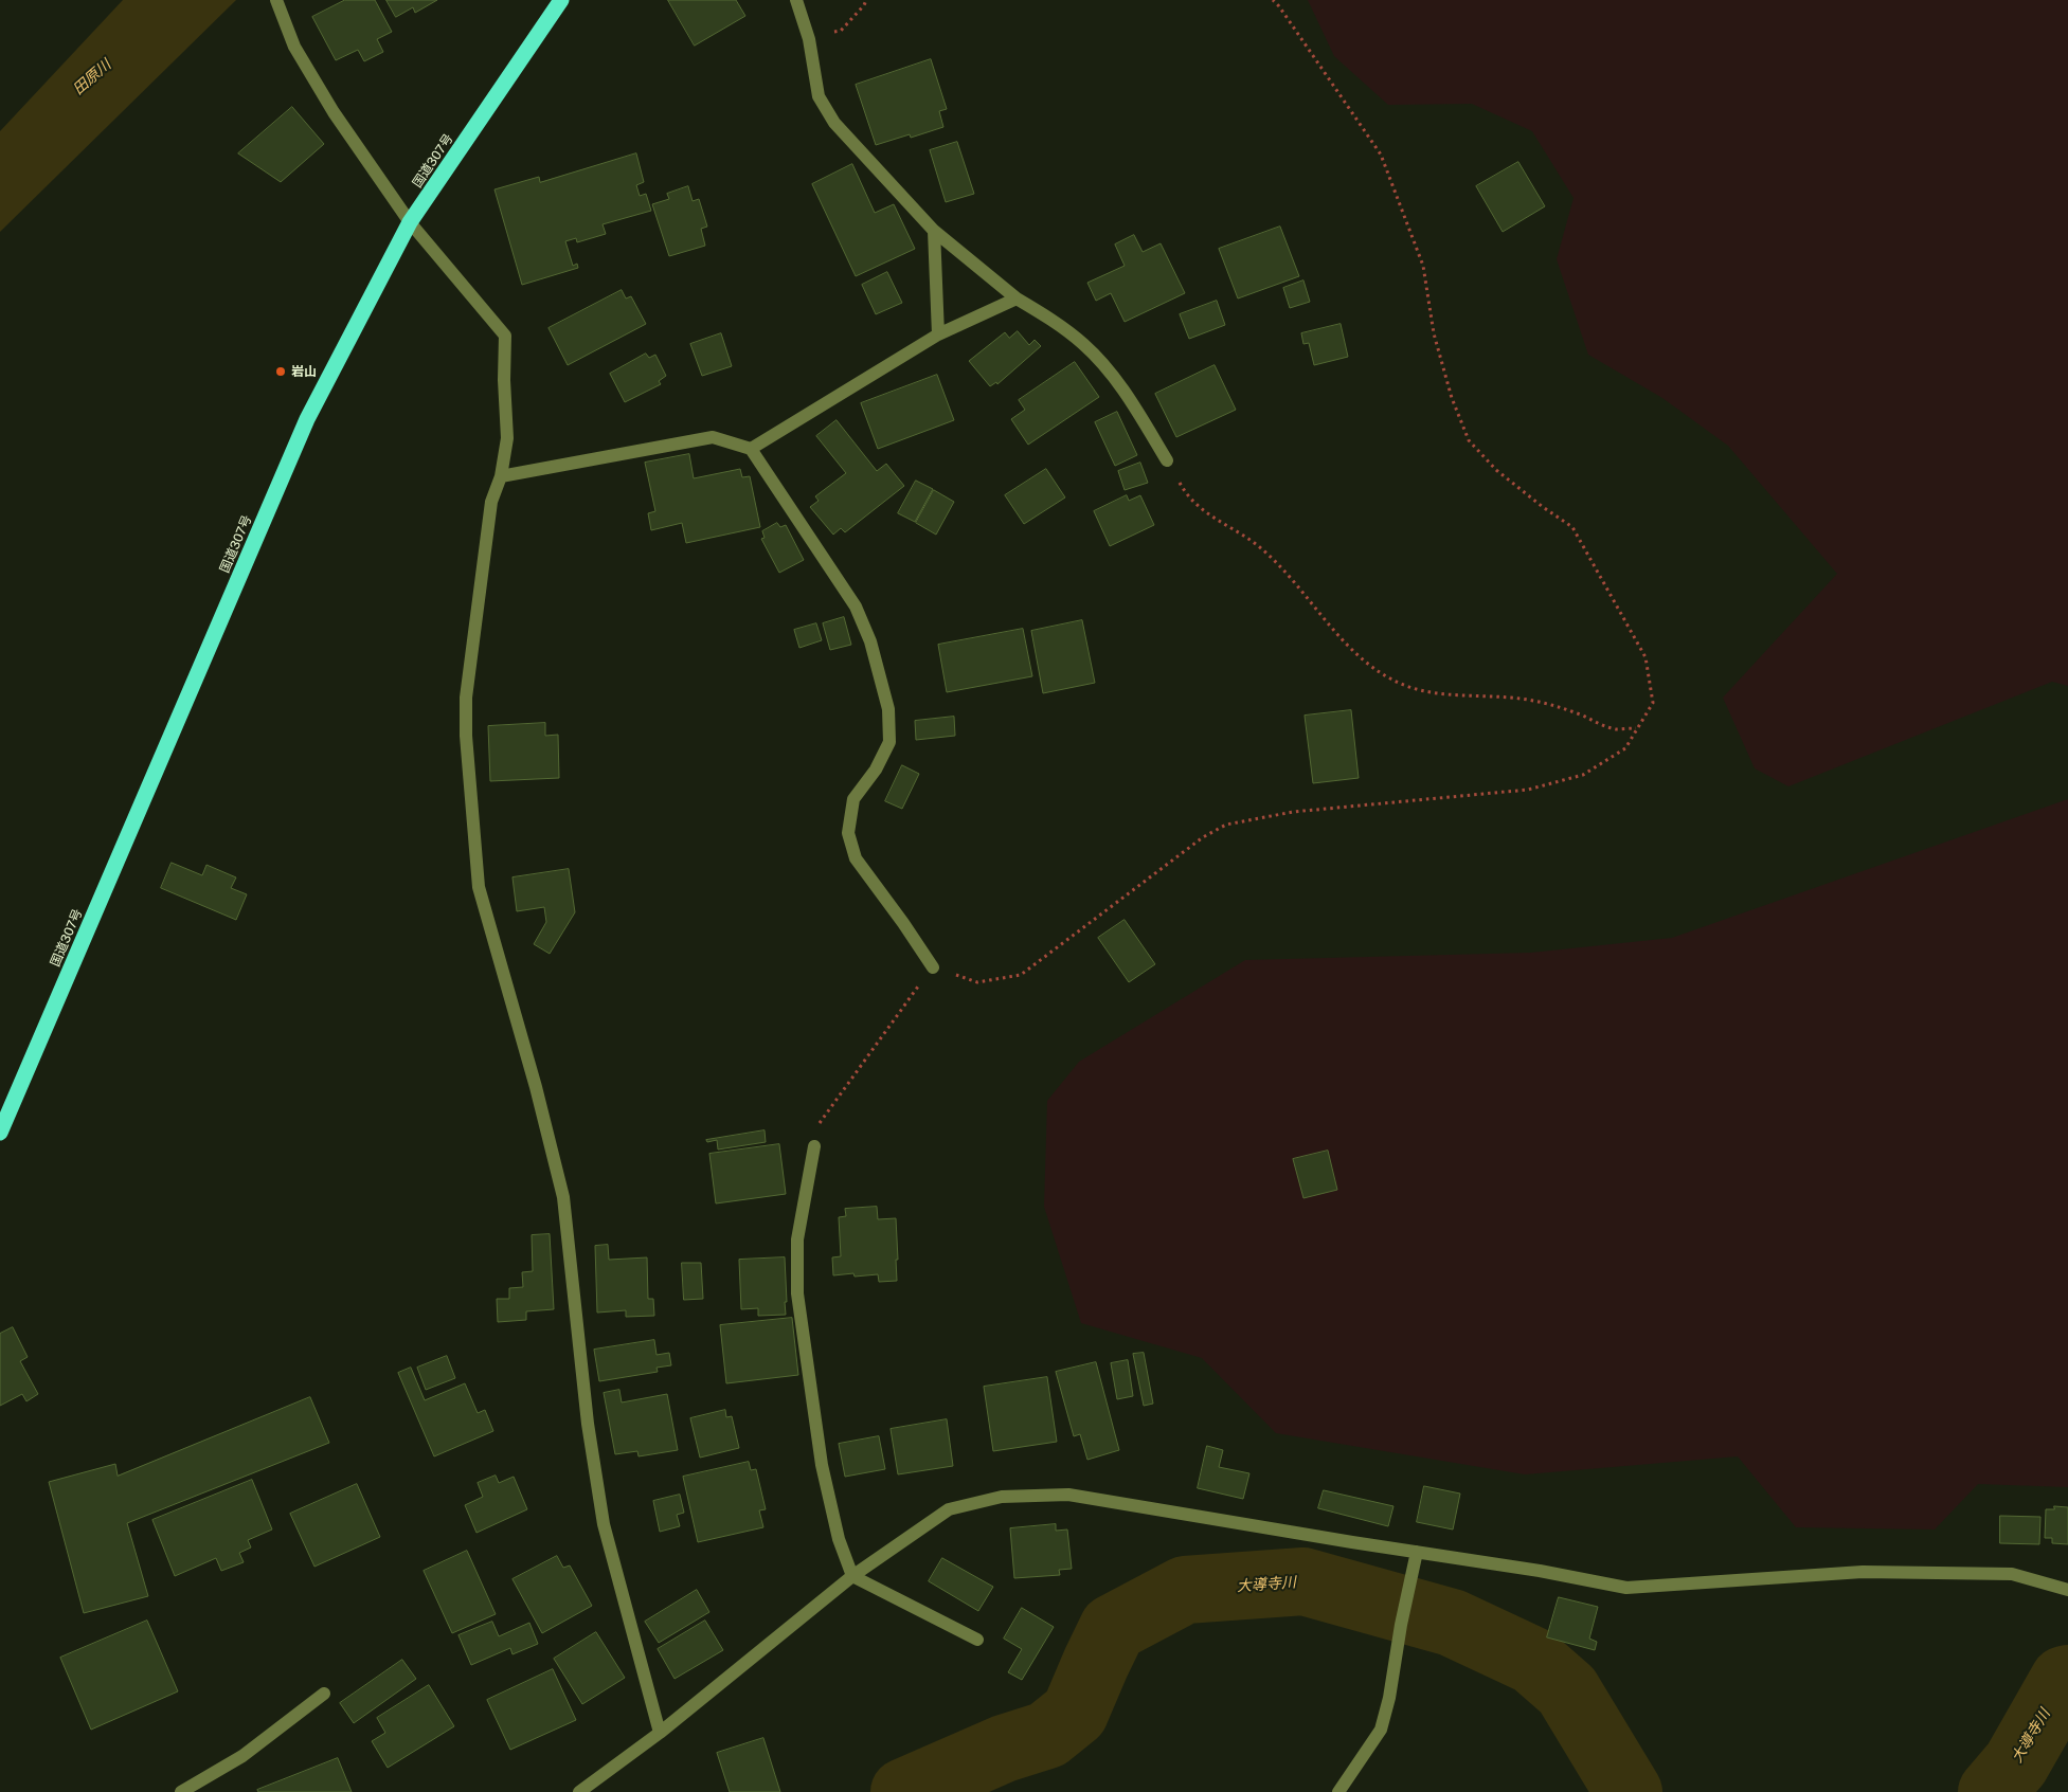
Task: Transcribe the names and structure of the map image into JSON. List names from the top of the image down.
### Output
{
  "streets": {
    "highway": ["国道307号"]
  },
  "water": ["田原川", "大導寺川"],
  "places": ["岩山"]
}
